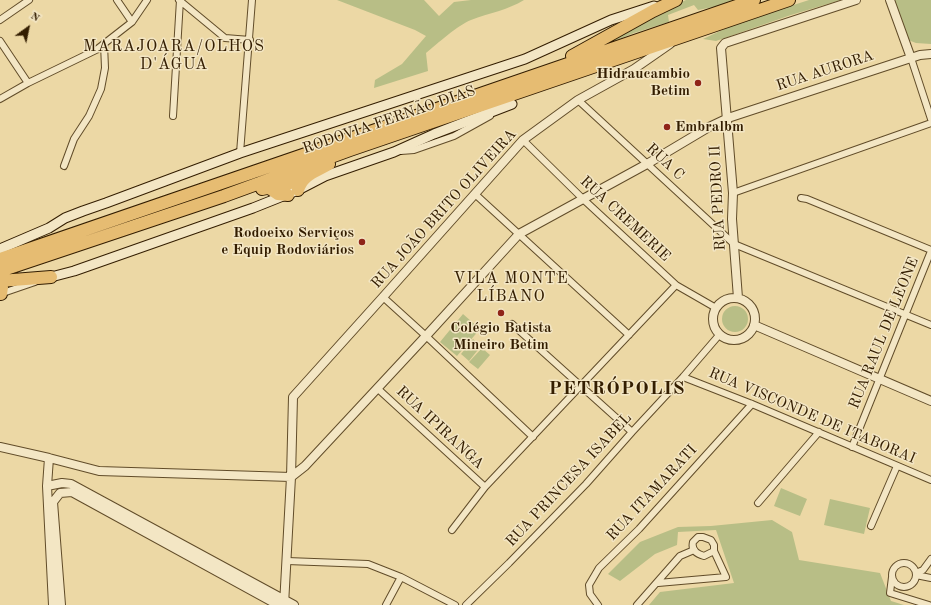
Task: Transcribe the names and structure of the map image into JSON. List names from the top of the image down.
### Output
{
  "streets": {
    "highway": ["RODOVIA FERNÃO DIAS"],
    "street": [
      "RUA AURORA",
      "RUA C",
      "RUA PEDRO II",
      "RUA JOÃO BRITO OLIVEIRA",
      "RUA CREMERIE",
      "RUA RAUL DE LEONE",
      "RUA VISCONDE DE ITABORAI",
      "RUA IPIRANGA",
      "RUA PRINCESA ISABEL",
      "RUA ITAMARATI"
    ]
  },
  "crossings": [
    ["RUA AURORA", "RUA C"],
    ["RUA AURORA", "RUA PEDRO II"],
    ["RUA AURORA", "RUA JOÃO BRITO OLIVEIRA"],
    ["RUA AURORA", "RUA CREMERIE"],
    ["RUA AURORA", "RUA IPIRANGA"],
    ["RODOVIA FERNÃO DIAS", "RUA JOÃO BRITO OLIVEIRA"],
    ["RUA C", "RUA PEDRO II"],
    ["RUA C", "RUA JOÃO BRITO OLIVEIRA"],
    ["RUA PEDRO II", "RUA CREMERIE"],
    ["RUA PEDRO II", "RUA PRINCESA ISABEL"],
    ["RUA JOÃO BRITO OLIVEIRA", "RUA CREMERIE"],
    ["RUA CREMERIE", "RUA PRINCESA ISABEL"],
    ["RUA RAUL DE LEONE", "RUA VISCONDE DE ITABORAI"],
    ["RUA VISCONDE DE ITABORAI", "RUA PRINCESA ISABEL"],
    ["RUA VISCONDE DE ITABORAI", "RUA ITAMARATI"]
  ],
  "districts": ["MARAJOARA/OLHOS D'ÁGUA", "VILA MONTE LÍBANO", "PETRÓPOLIS"],
  "places": [
    "Hidraucambio Betim",
    "Embralbm",
    "Rodoeixo Serviços e Equip Rodoviários",
    "Colégio Batista Mineiro Betim"
  ],
  "north": "top right"
}
